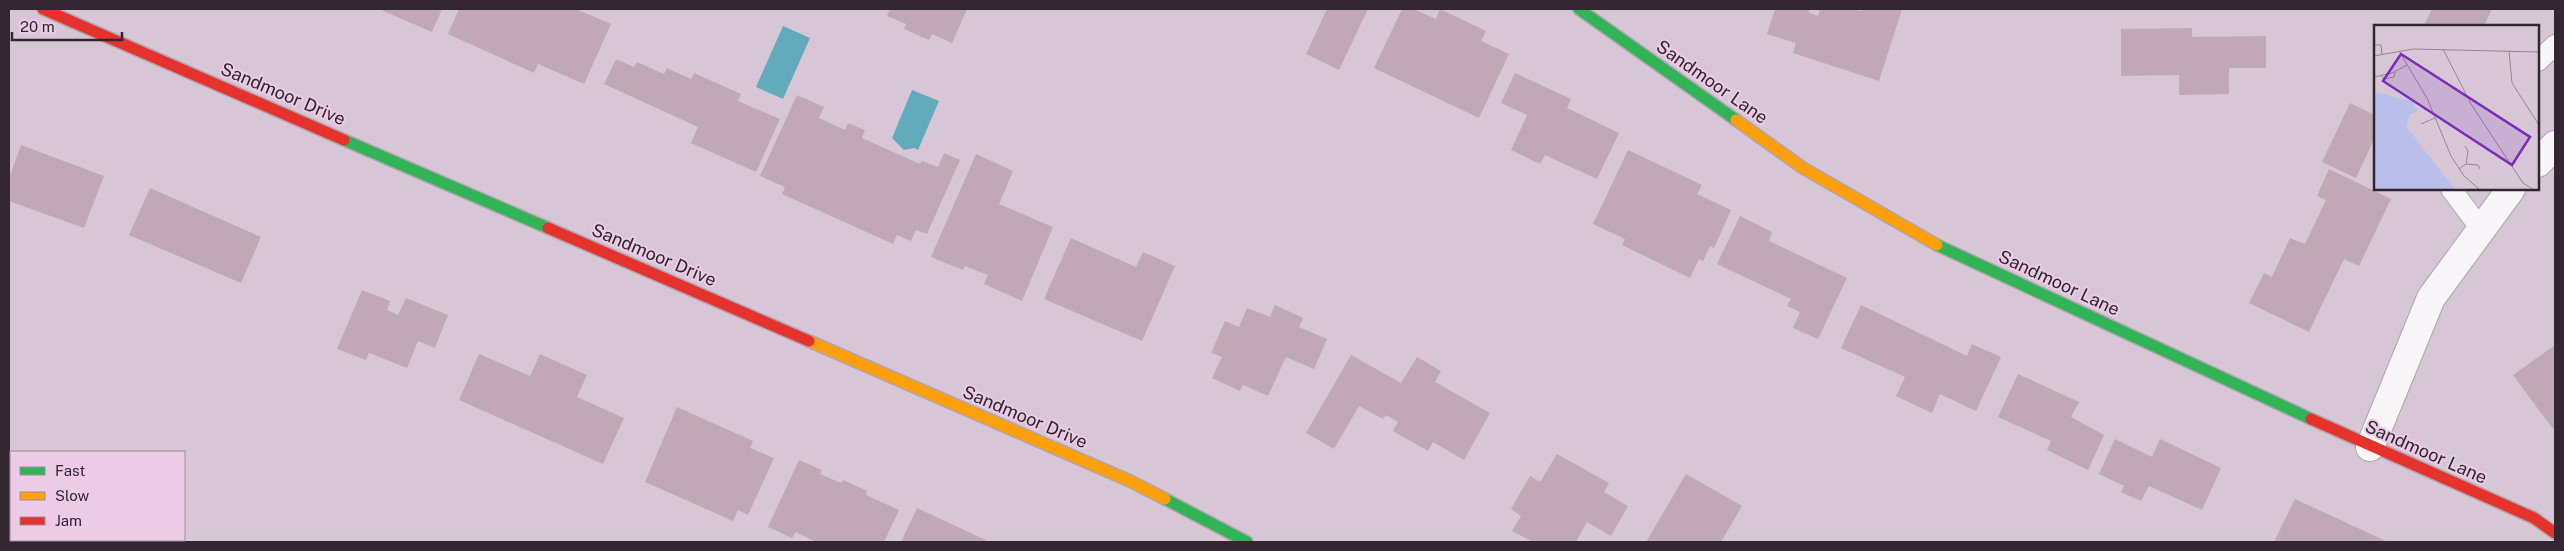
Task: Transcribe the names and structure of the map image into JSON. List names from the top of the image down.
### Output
{
  "streets": {
    "street": ["Sandmoor Lane", "Sandmoor Drive"]
  },
  "legend": ["Fast", "Slow", "Jam"],
  "scale_bar": "20 m"
}
